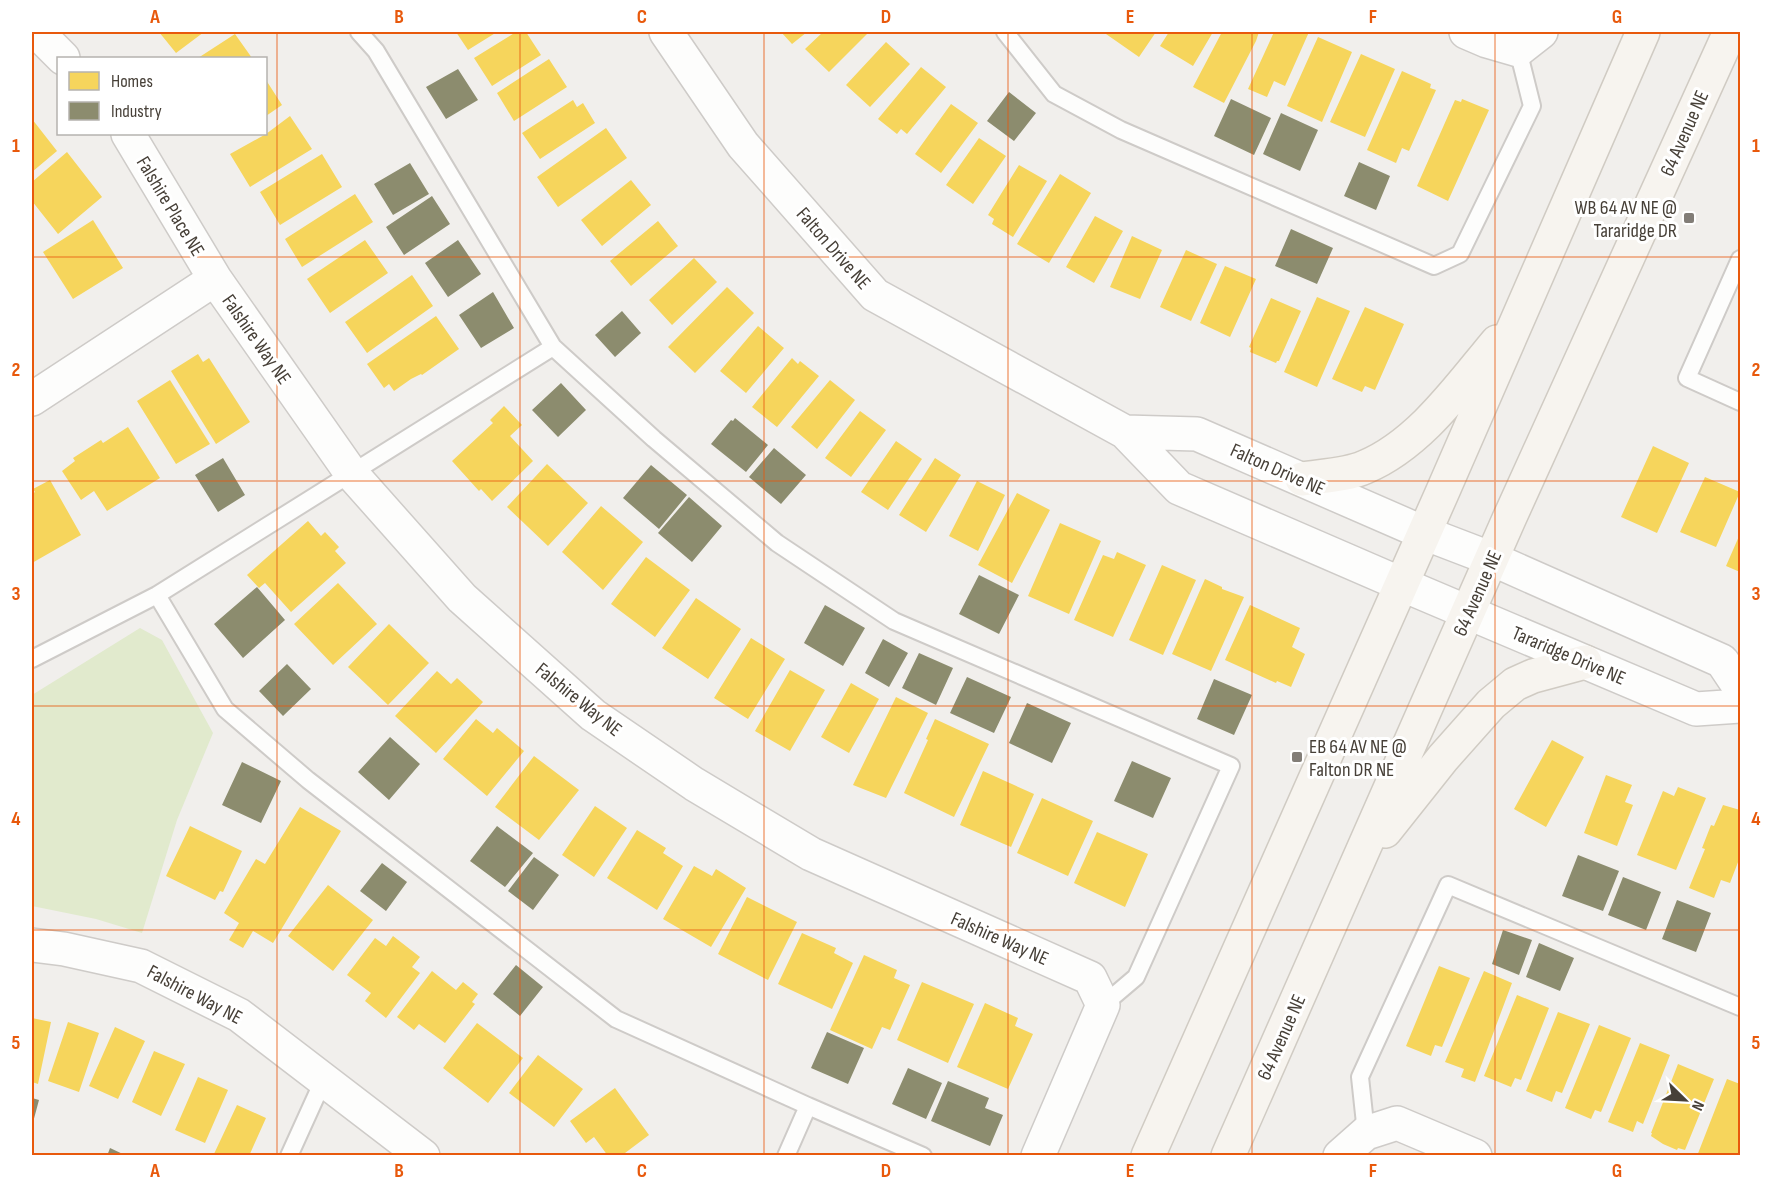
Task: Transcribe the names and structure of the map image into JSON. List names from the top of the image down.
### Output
{
  "streets": {
    "main road": ["64 Avenue NE"],
    "street": [
      "Falshire Place NE",
      "Falton Drive NE",
      "Falshire Way NE",
      "Tararidge Drive NE"
    ]
  },
  "crossings": [
    ["64 Avenue NE", "Tararidge Drive NE"],
    ["Falshire Place NE", "Falshire Way NE"],
    ["Falton Drive NE", "Tararidge Drive NE"]
  ],
  "places": {
    "transit": ["WB 64 AV NE @ Tararidge DR", "EB 64 AV NE @ Falton DR NE"]
  },
  "legend": ["Homes", "Industry"],
  "north": "bottom right",
  "grid": {
    "columns": [
      "A",
      "B",
      "C",
      "D",
      "E",
      "F",
      "G"
    ],
    "rows": [
      "1",
      "2",
      "3",
      "4",
      "5"
    ]
  }
}
